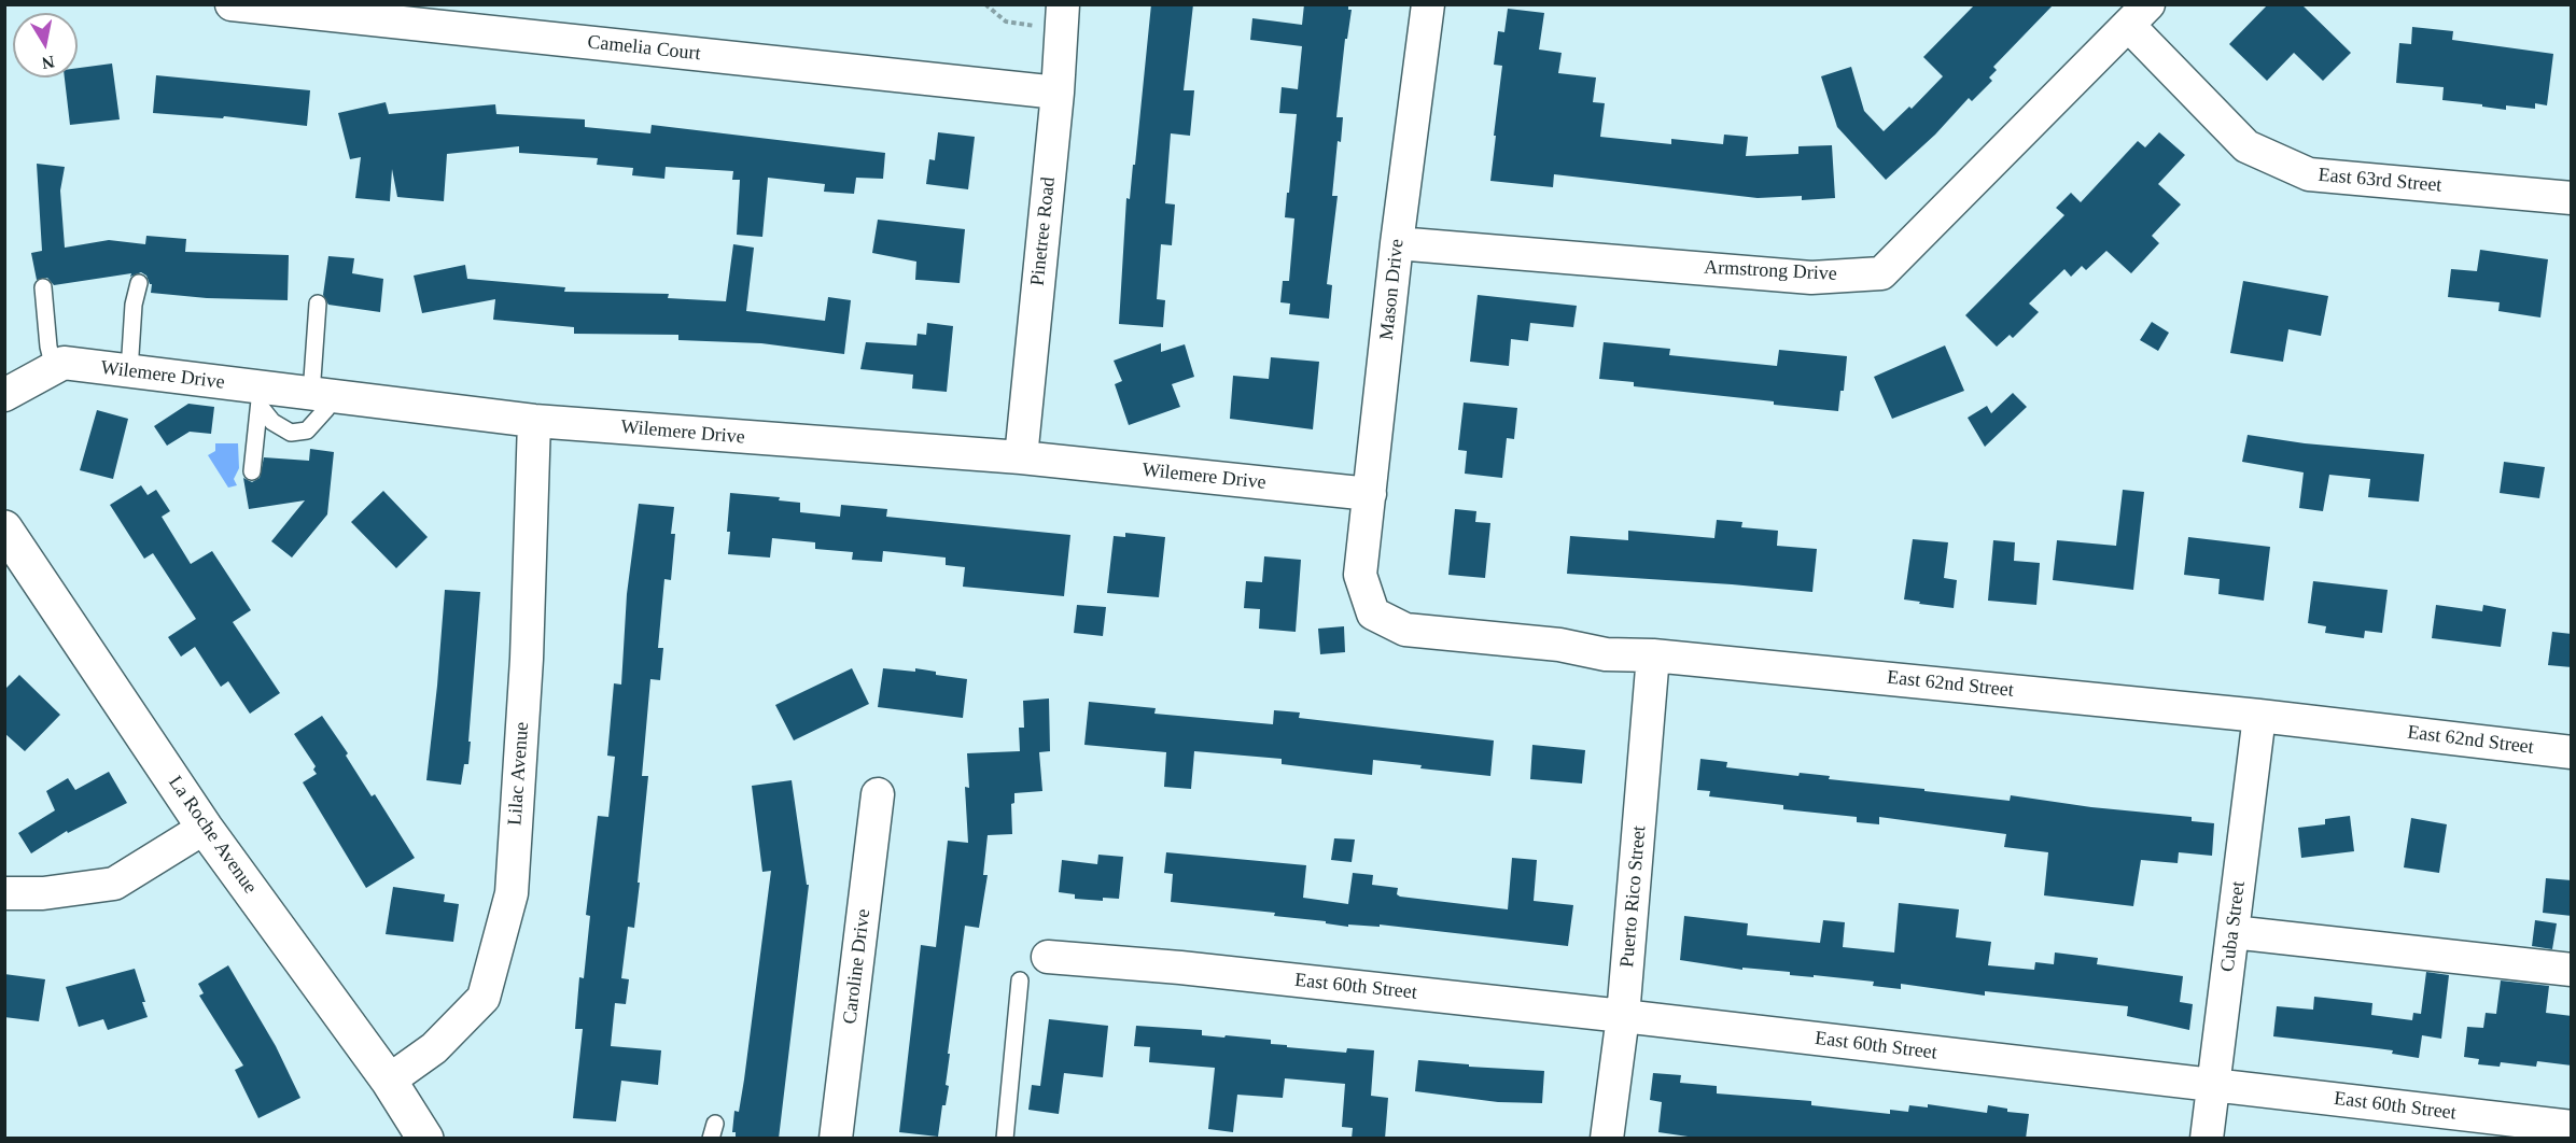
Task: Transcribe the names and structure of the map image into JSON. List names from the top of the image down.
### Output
{
  "streets": {
    "main road": ["La Roche Avenue"],
    "street": [
      "Camelia Court",
      "East 63rd Street",
      "Pinetree Road",
      "Armstrong Drive",
      "Mason Drive",
      "Wilemere Drive",
      "East 62nd Street",
      "Lilac Avenue",
      "Puerto Rico Street",
      "Cuba Street",
      "Caroline Drive",
      "East 60th Street"
    ]
  },
  "crossings": [
    ["Camelia Court", "Pinetree Road"],
    ["East 63rd Street", "Armstrong Drive"],
    ["Pinetree Road", "Wilemere Drive"],
    ["Armstrong Drive", "Mason Drive"],
    ["Mason Drive", "Wilemere Drive"],
    ["Mason Drive", "East 62nd Street"],
    ["Wilemere Drive", "Lilac Avenue"],
    ["East 62nd Street", "Puerto Rico Street"],
    ["East 62nd Street", "Cuba Street"],
    ["Lilac Avenue", "La Roche Avenue"],
    ["Puerto Rico Street", "East 60th Street"],
    ["Cuba Street", "East 60th Street"]
  ],
  "north": "bottom"
}
